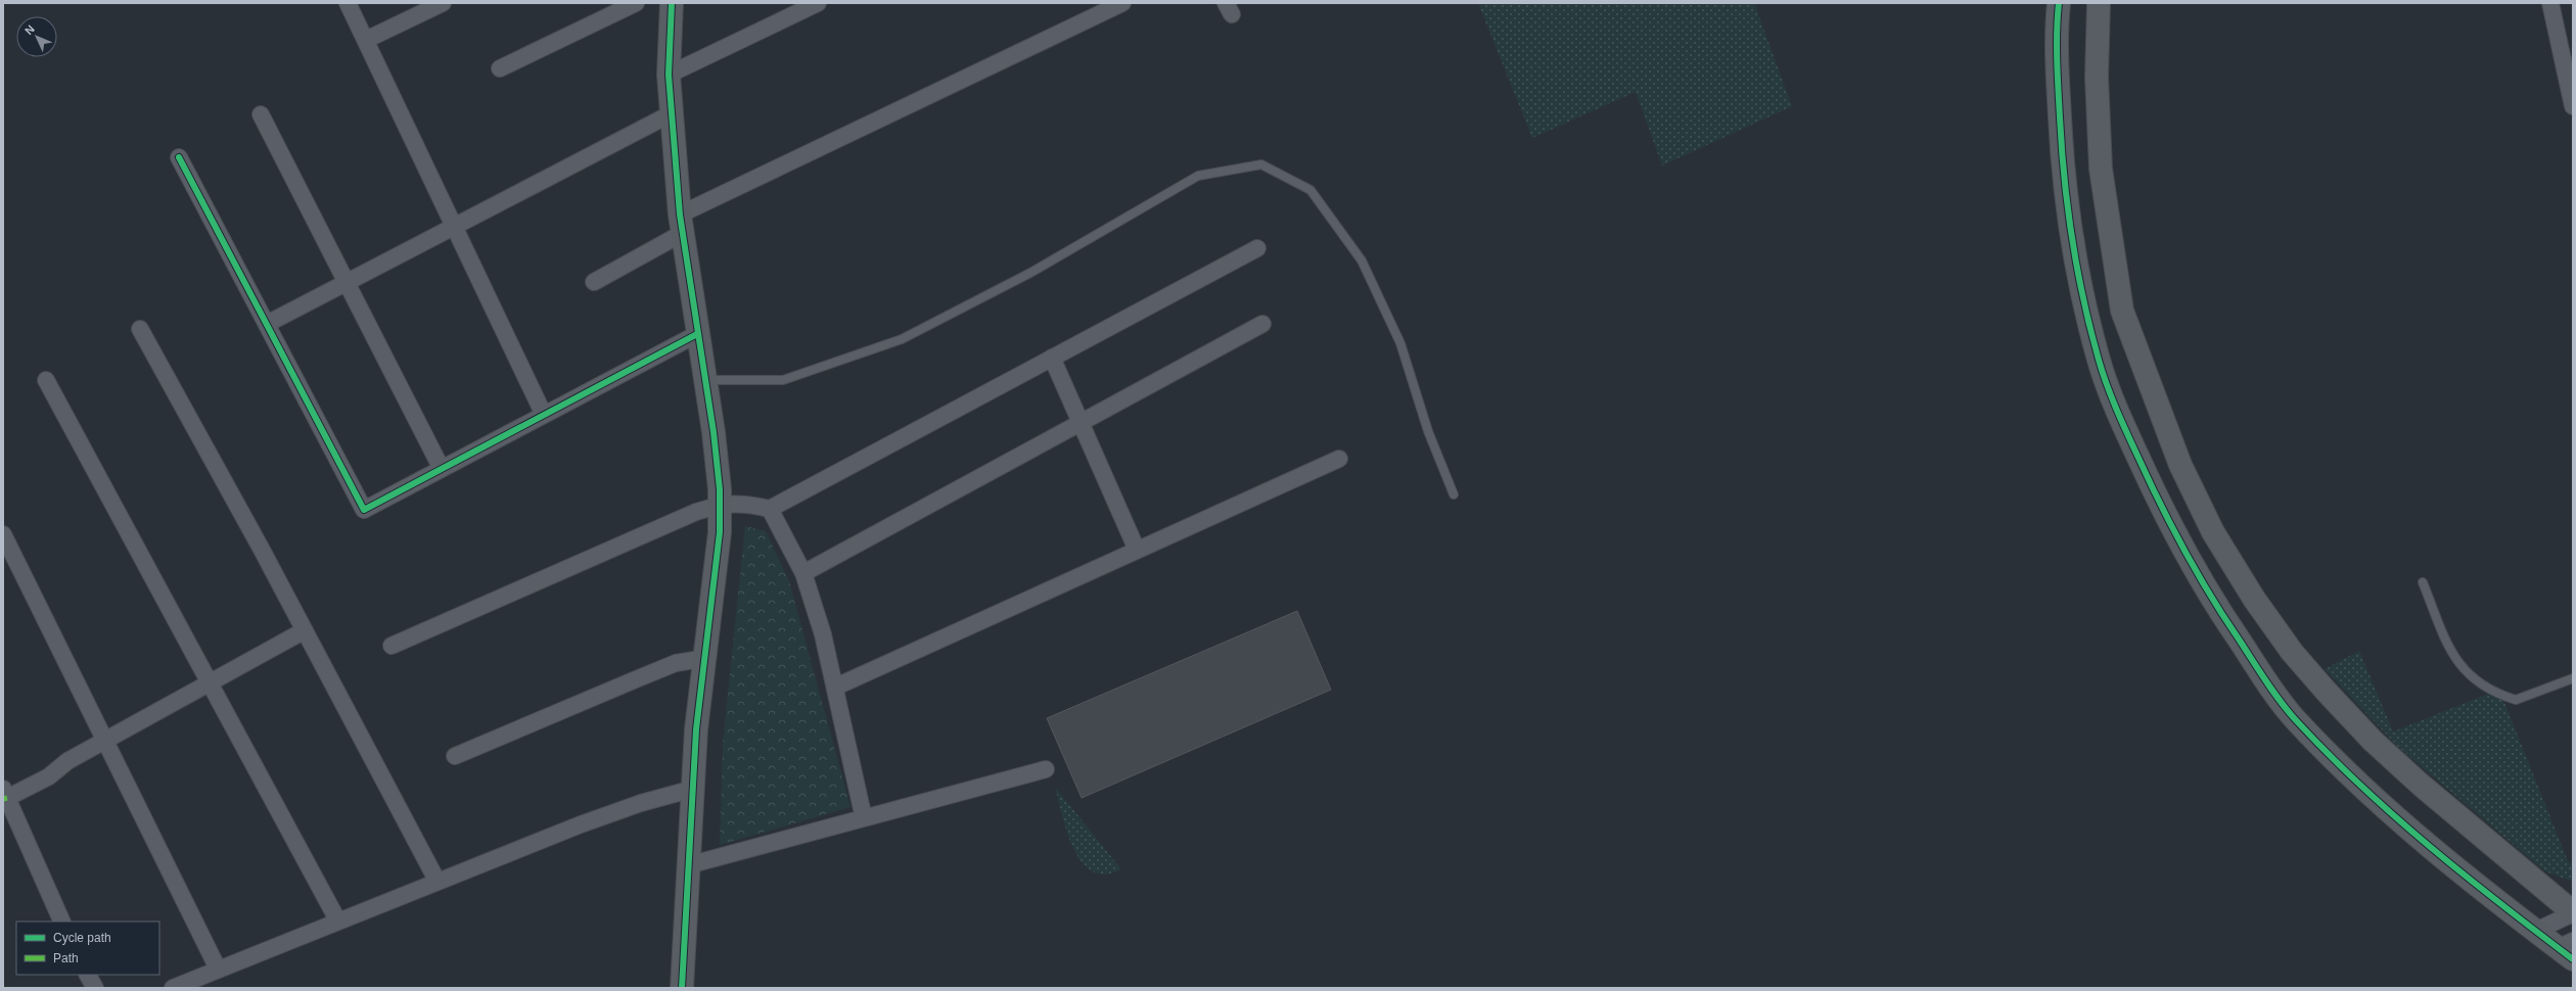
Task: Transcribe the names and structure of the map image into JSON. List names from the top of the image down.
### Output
{
  "legend": ["Cycle path", "Path"],
  "north": "top left"
}
